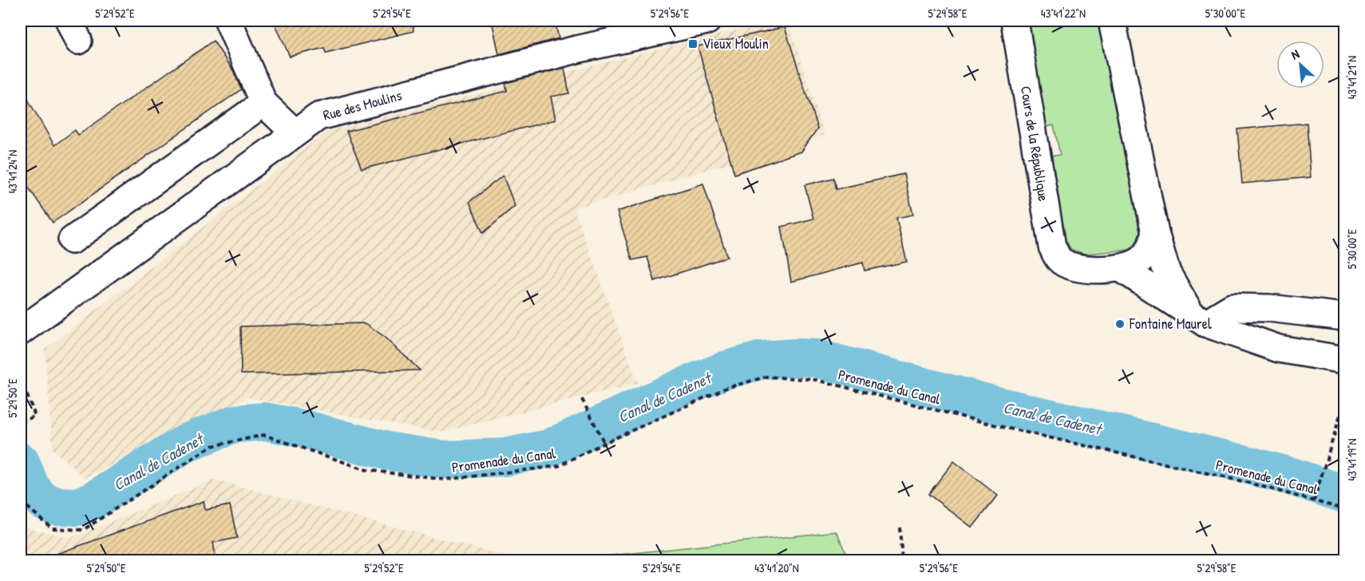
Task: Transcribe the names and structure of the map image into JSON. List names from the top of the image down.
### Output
{
  "streets": {
    "street": ["Rue des Moulins", "Cours de la République"],
    "path": ["Promenade du Canal"]
  },
  "water": ["Canal de Cadenet"],
  "places": {
    "transit": ["Vieux Moulin"],
    "other": ["Fontaine Maurel"]
  },
  "north": "top left",
  "coordinates": [
    "5°29'52\"E",
    "5°29'54\"E",
    "5°29'56\"E",
    "5°29'58\"E",
    "43°41'22\"N",
    "5°30'00\"E",
    "43°41'21\"N",
    "43°41'24\"N",
    "5°29'50\"E",
    "43°41'19\"N",
    "43°41'20\"N"
  ]
}
